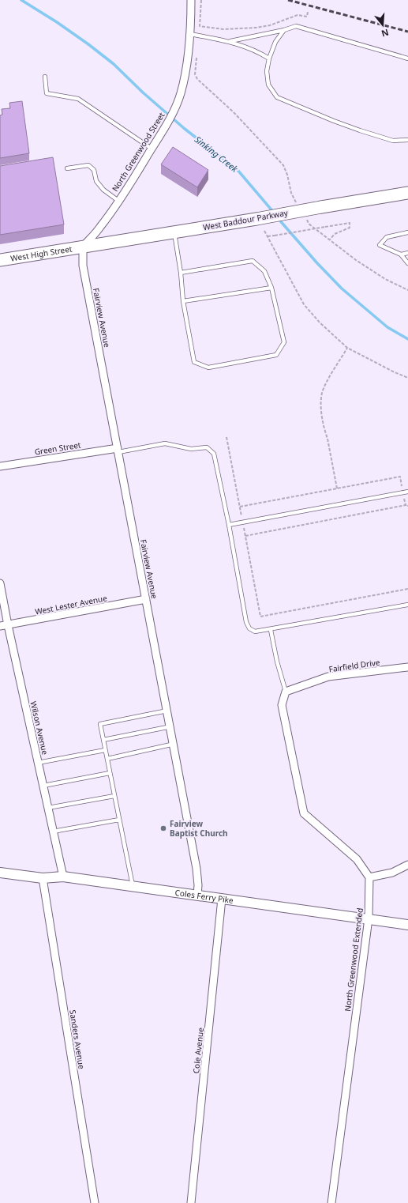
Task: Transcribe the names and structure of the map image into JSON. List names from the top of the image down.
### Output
{
  "streets": {
    "main road": ["West Baddour Parkway", "West High Street"],
    "street": [
      "North Greenwood Street",
      "Fairview Avenue",
      "Green Street",
      "West Lester Avenue",
      "Fairfield Drive",
      "Wilson Avenue",
      "Coles Ferry Pike",
      "North Greenwood Extended",
      "Sanders Avenue",
      "Cole Avenue"
    ]
  },
  "crossings": [
    ["North Greenwood Street", "West Baddour Parkway"],
    ["North Greenwood Street", "West High Street"],
    ["North Greenwood Street", "Fairview Avenue"],
    ["West Baddour Parkway", "West High Street"],
    ["West Baddour Parkway", "Fairview Avenue"],
    ["West High Street", "Fairview Avenue"],
    ["Fairview Avenue", "Green Street"],
    ["Fairview Avenue", "West Lester Avenue"],
    ["Fairview Avenue", "Coles Ferry Pike"],
    ["West Lester Avenue", "Wilson Avenue"],
    ["Wilson Avenue", "Coles Ferry Pike"],
    ["Coles Ferry Pike", "North Greenwood Extended"],
    ["Coles Ferry Pike", "Sanders Avenue"],
    ["Coles Ferry Pike", "Cole Avenue"]
  ],
  "water": ["Sinking Creek"],
  "places": ["Fairview Baptist Church"],
  "north": "bottom"
}
